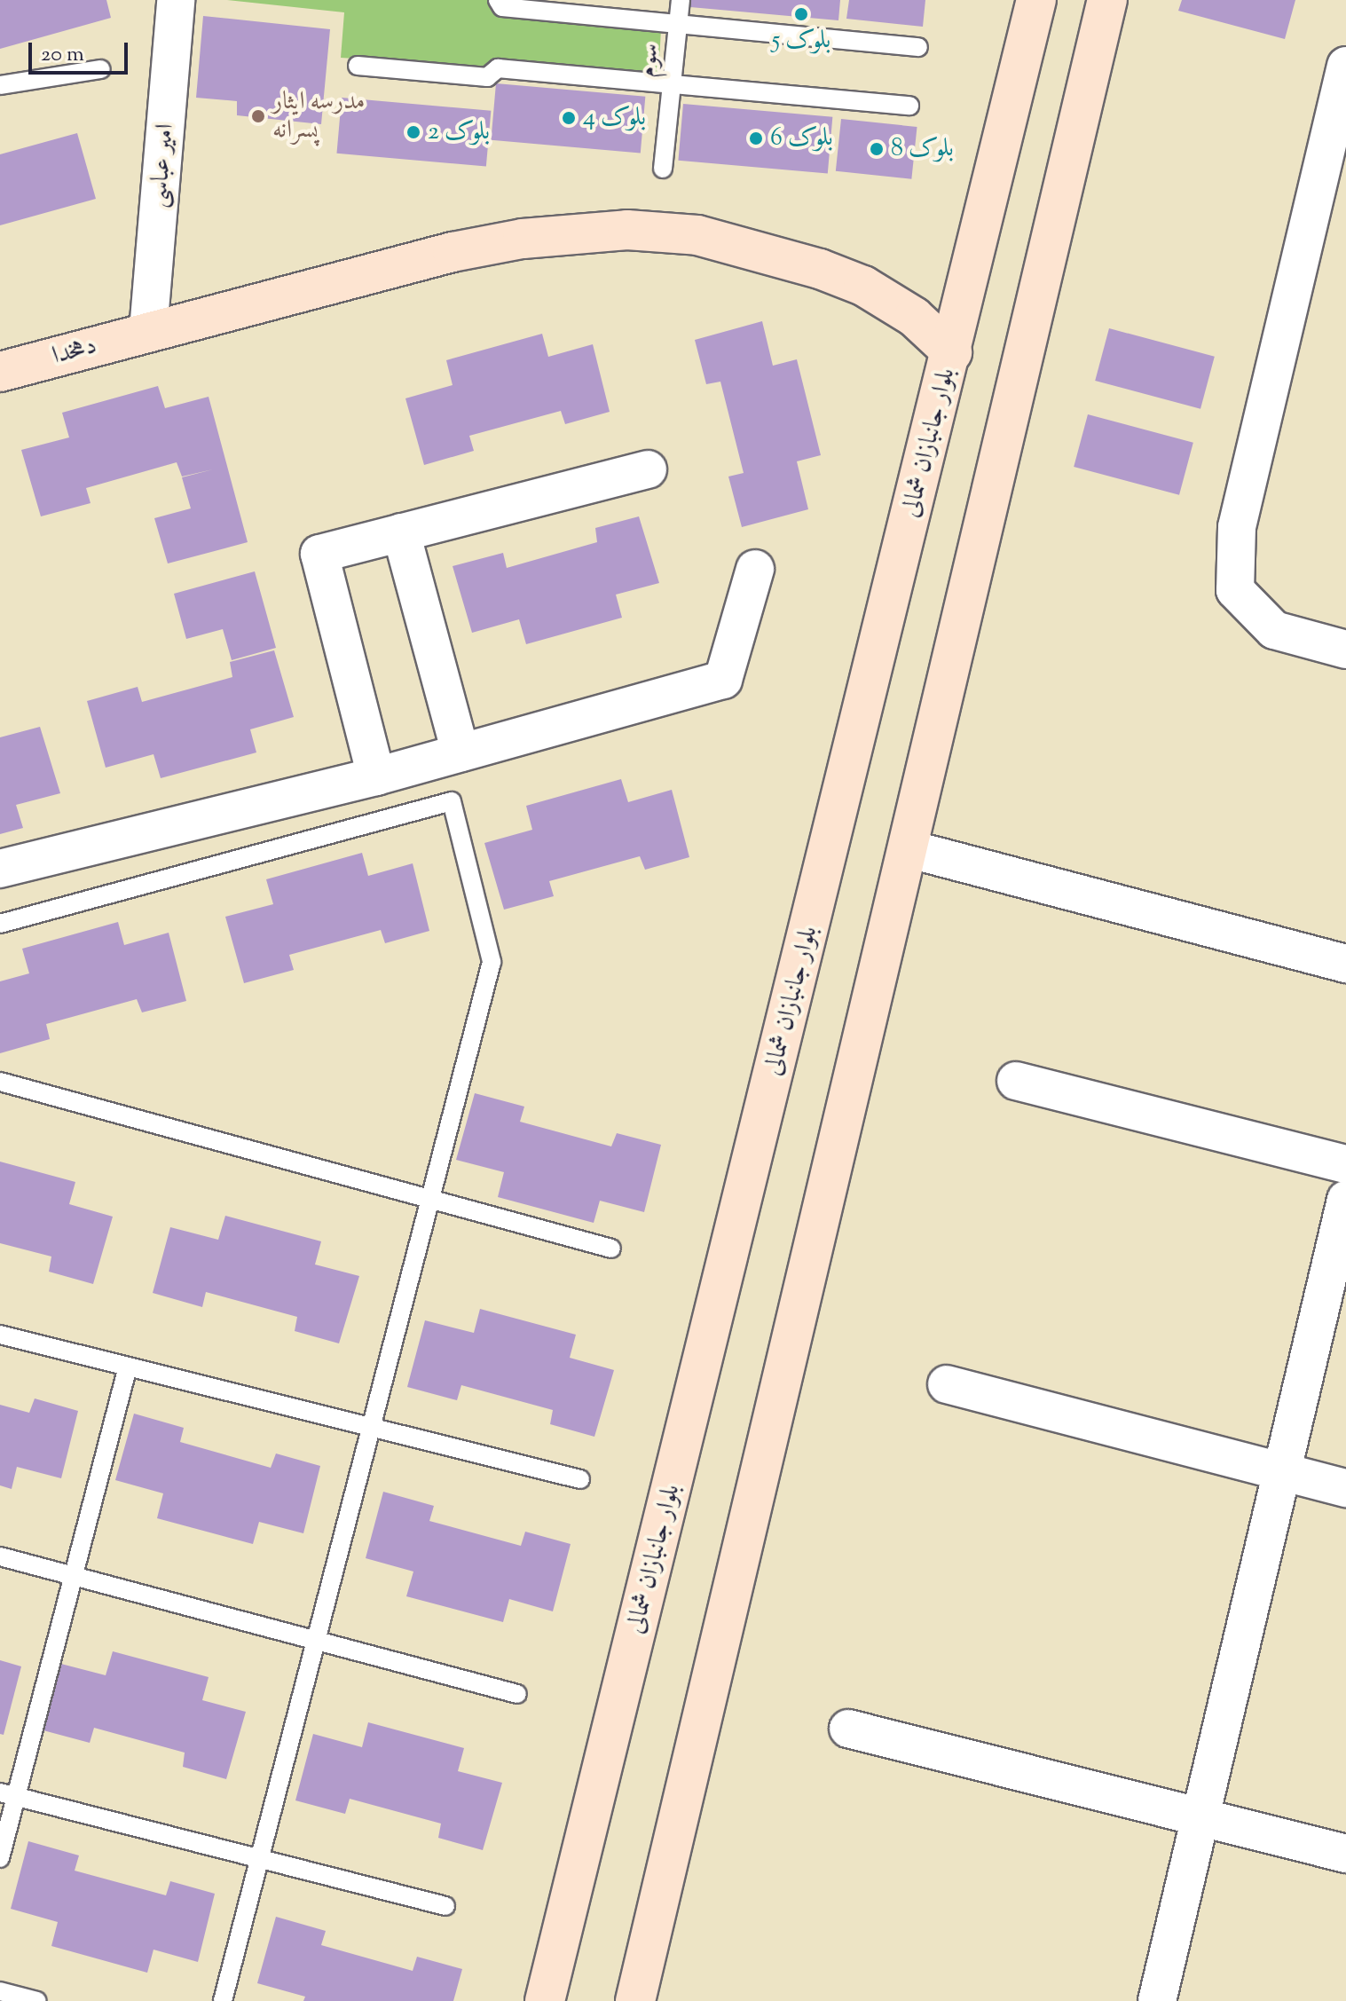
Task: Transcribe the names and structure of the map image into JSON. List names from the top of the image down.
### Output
{
  "streets": {
    "main road": ["دهخدا", "بلوار جانبازان شمالی"],
    "street": ["امیر عباسی"],
    "lane": ["سوم"]
  },
  "crossings": [
    ["امیر عباسی", "دهخدا"],
    ["دهخدا", "بلوار جانبازان شمالی"]
  ],
  "places": [
    "بلوک 5",
    "مدرسه ایثار پسرانه",
    "بلوک 4",
    "بلوک 2",
    "بلوک 6",
    "بلوک 8"
  ],
  "scale_bar": "20 m"
}
